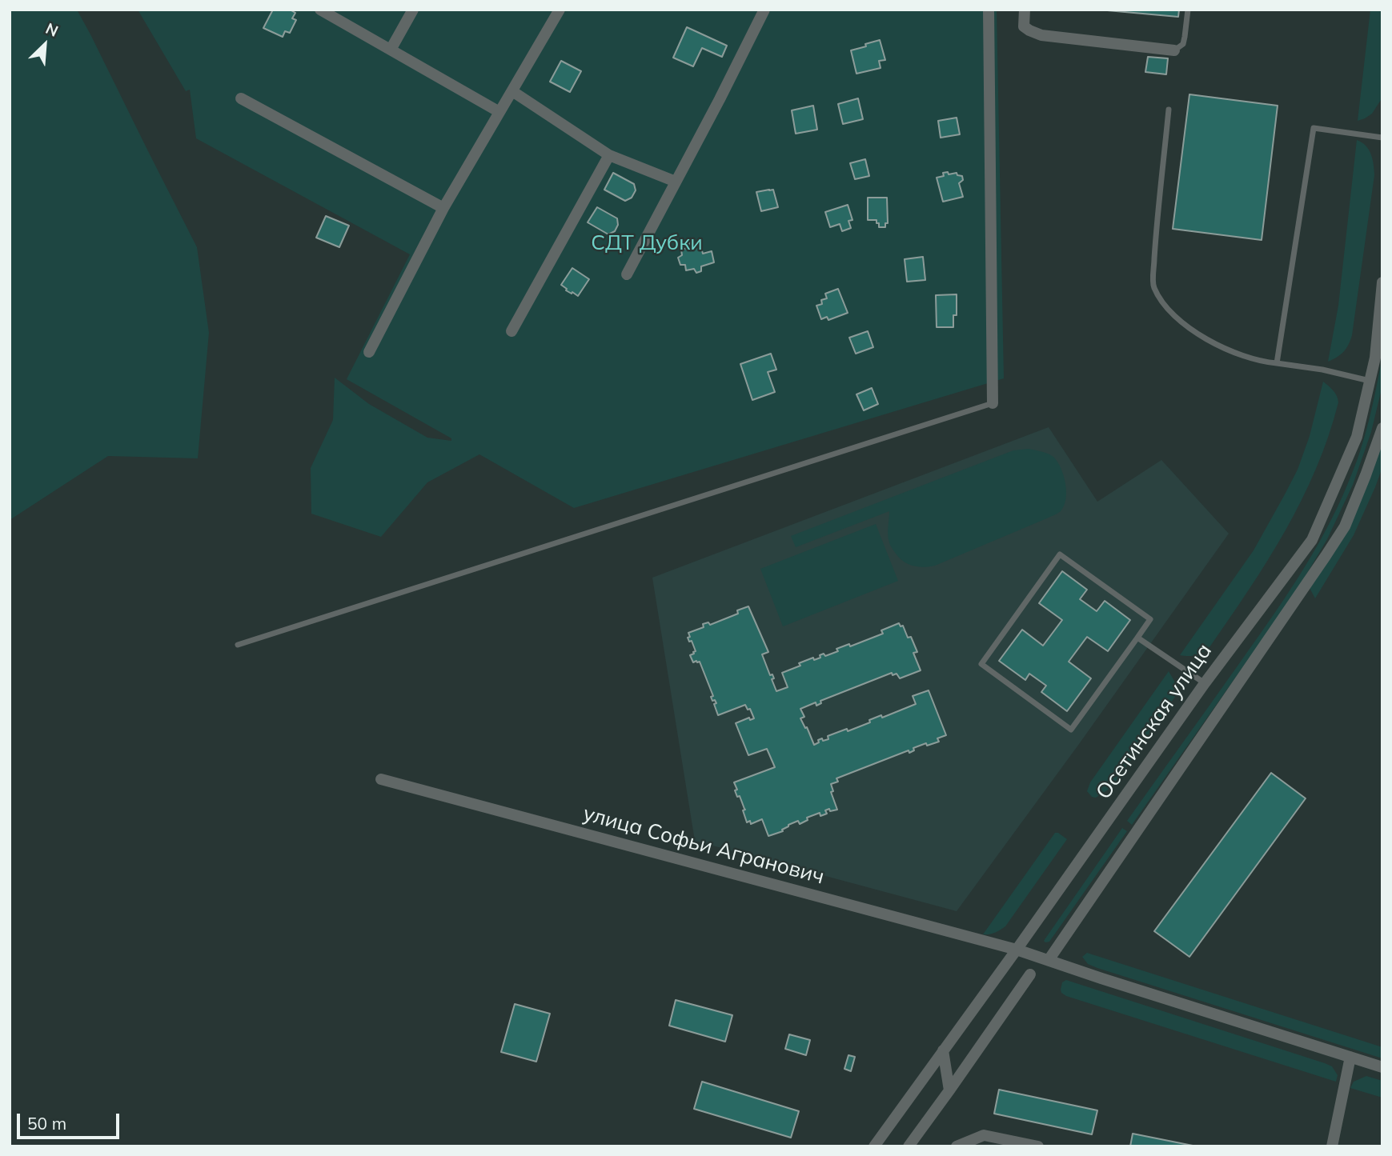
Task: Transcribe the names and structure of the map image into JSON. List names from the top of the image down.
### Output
{
  "streets": {
    "street": ["Осетинская улица", "улица Софьи Агранович"]
  },
  "crossings": [
    ["Осетинская улица", "улица Софьи Агранович"]
  ],
  "parks": ["СДТ Дубки"],
  "scale_bar": "50 m",
  "north": "top right"
}
